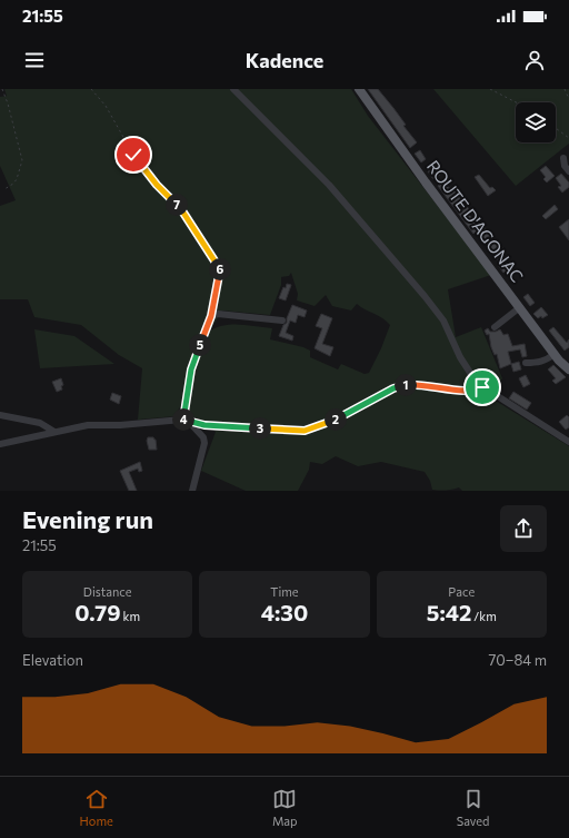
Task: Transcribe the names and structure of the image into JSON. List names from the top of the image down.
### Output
{
  "streets": {
    "main road": ["ROUTE D'AGONAC"]
  },
  "page": {
    "status": "21:55",
    "header": "Kadence",
    "pins": [
      "7",
      "6",
      "5",
      "1",
      "2",
      "4",
      "3"
    ],
    "heading": ["Evening run", "21:55"],
    "stats": [
      ["Distance", "0.79 km"],
      ["Time", "4:30"],
      ["Pace", "5:42 /km"]
    ],
    "chart": ["Elevation", "70–84 m"],
    "tabs": ["Home", "Map", "Saved"]
  }
}
